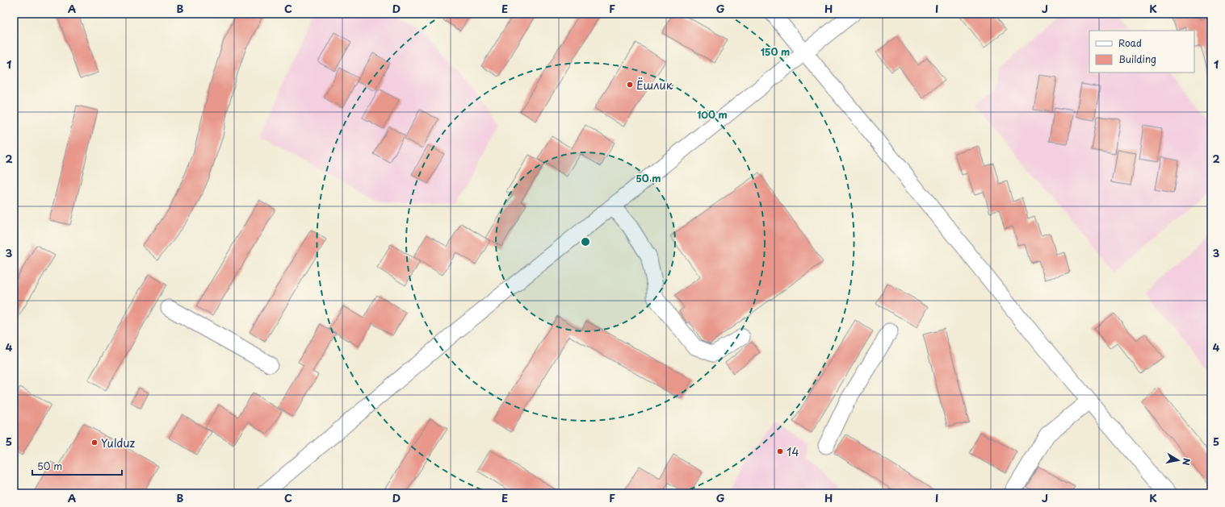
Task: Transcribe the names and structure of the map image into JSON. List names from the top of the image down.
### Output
{
  "places": ["Ёшлик", "Yulduz", "14"],
  "legend": ["Road", "Building"],
  "scale_bar": "50 m",
  "north": "right",
  "grid": {
    "columns": [
      "A",
      "B",
      "C",
      "D",
      "E",
      "F",
      "G",
      "H",
      "I",
      "J",
      "K"
    ],
    "rows": [
      "1",
      "2",
      "3",
      "4",
      "5"
    ]
  },
  "rings": ["150 m", "100 m", "50 m"]
}
